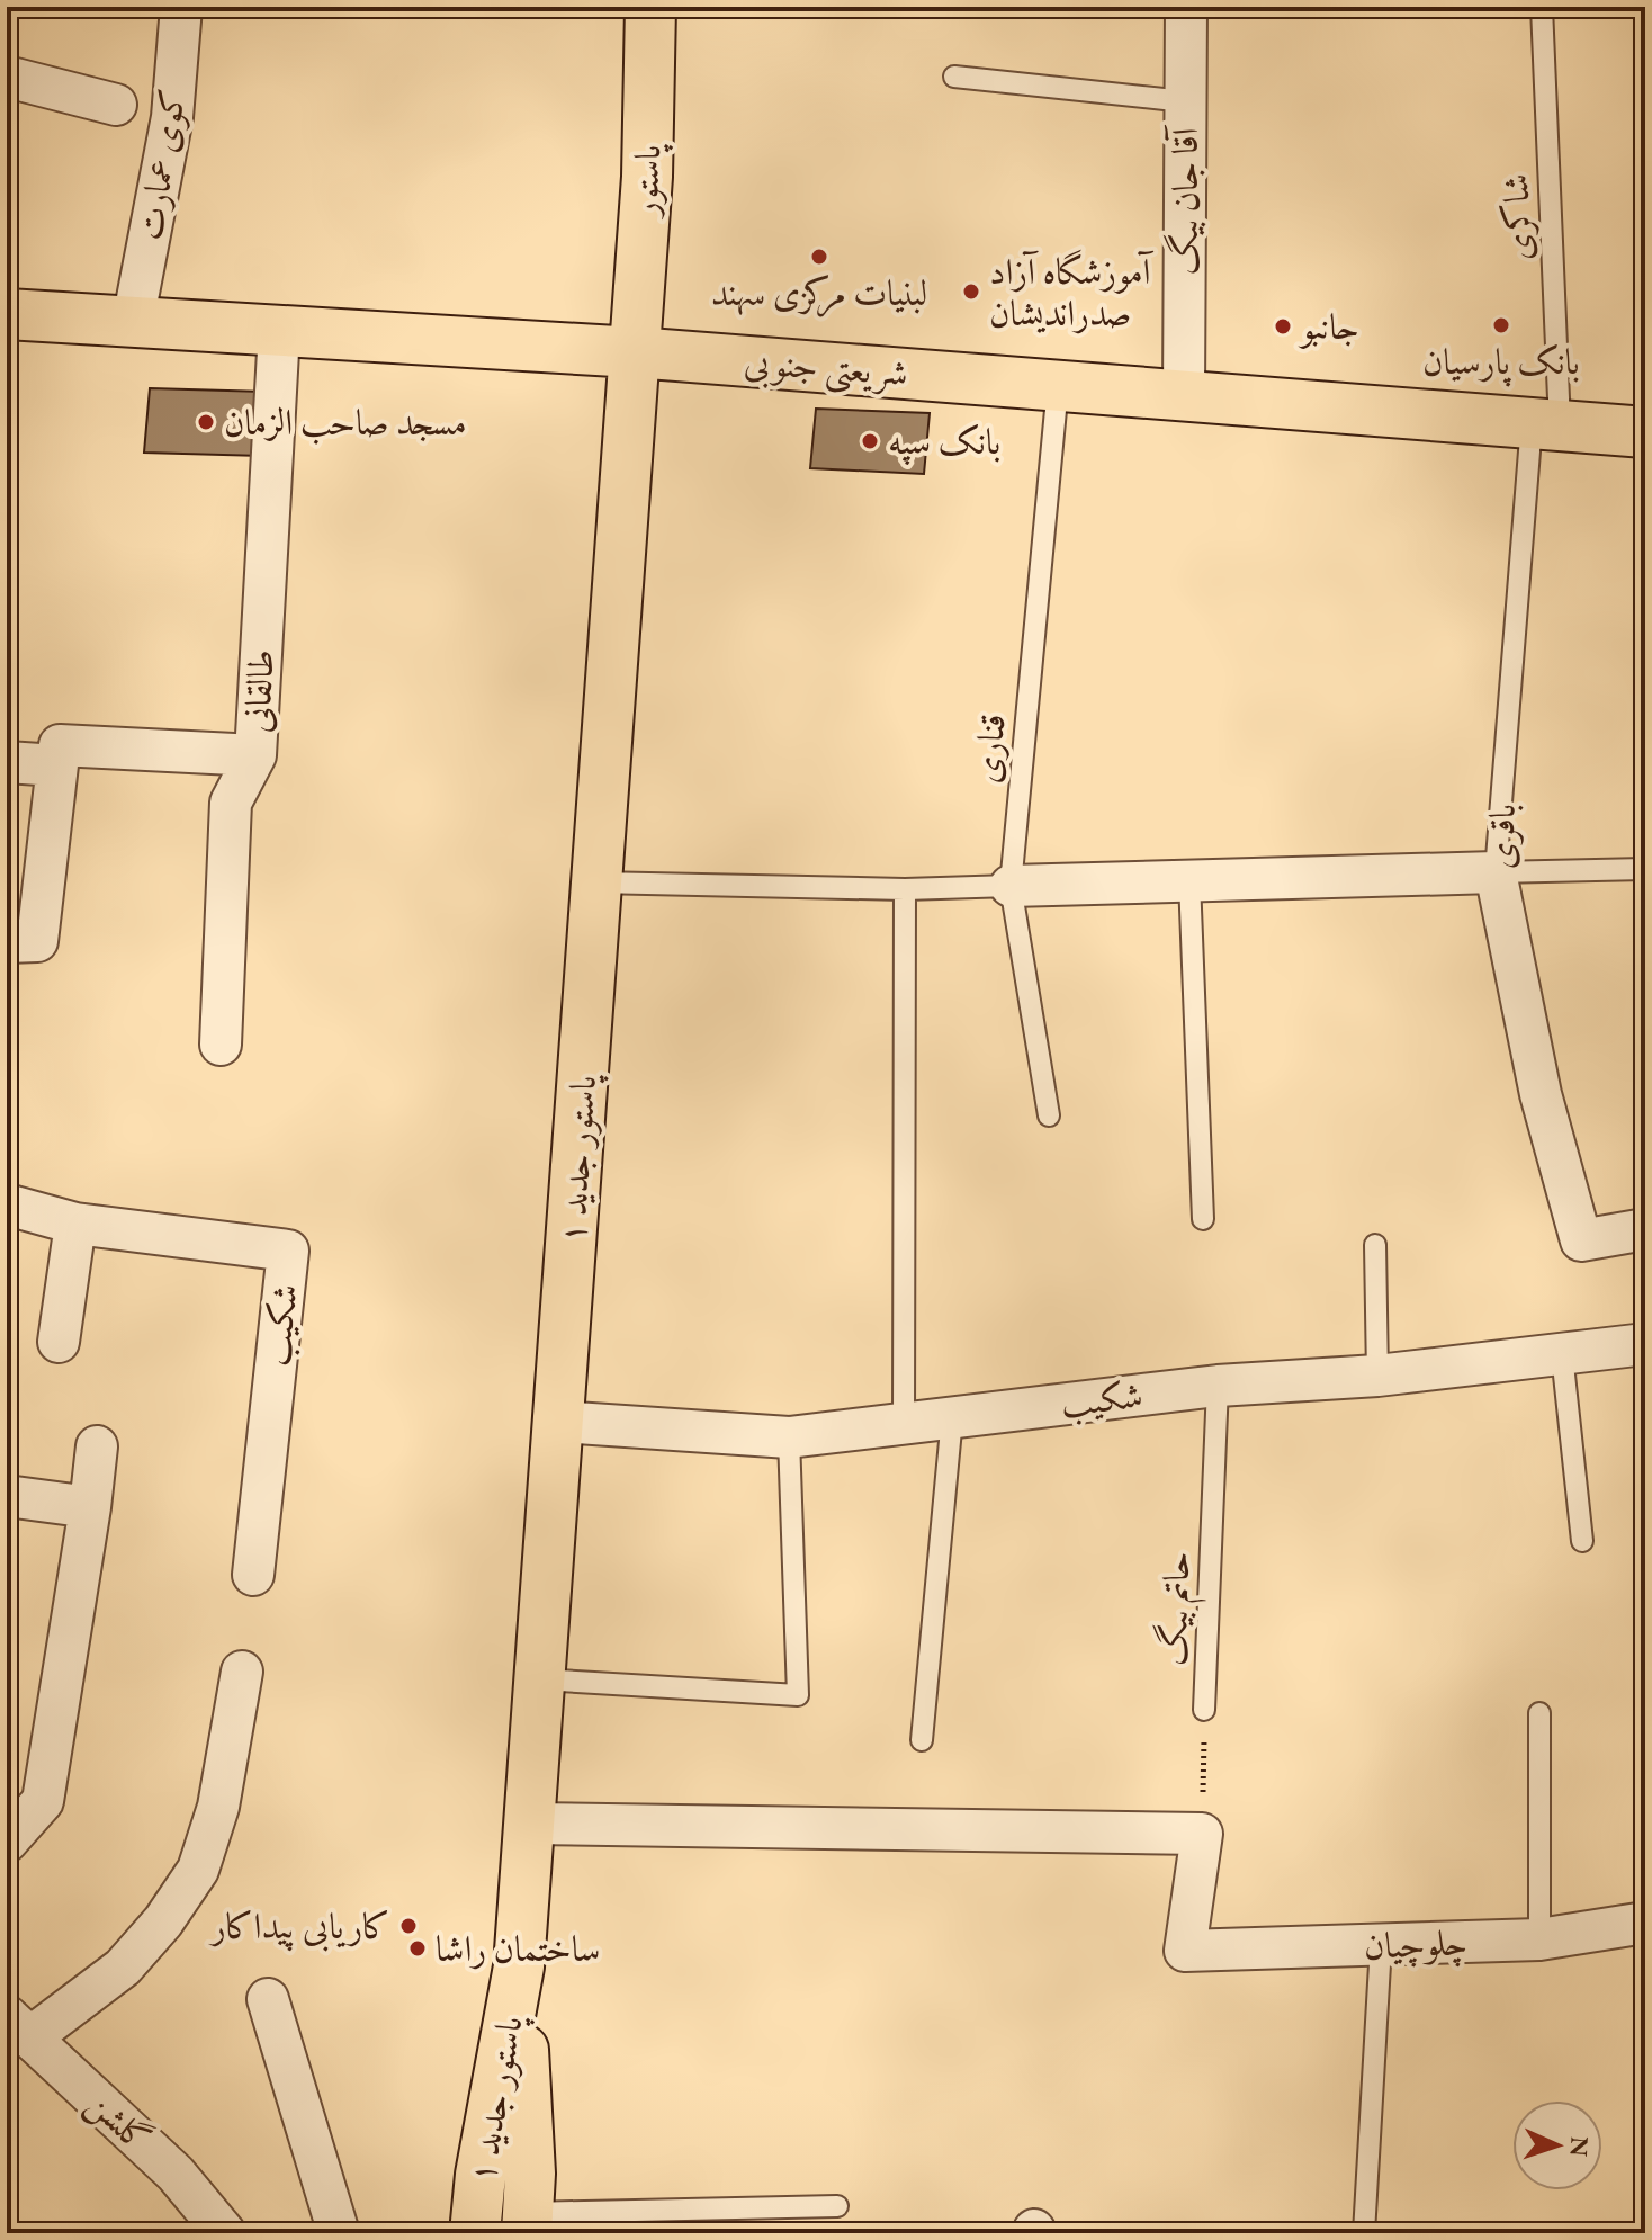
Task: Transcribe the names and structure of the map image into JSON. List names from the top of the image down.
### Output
{
  "streets": {
    "main road": ["پاستور", "شریعتی جنوبی", "پاستور جدید ۱"],
    "street": [
      "کوی عمارت",
      "آقا جان بیگ",
      "طالقانی",
      "باقری",
      "شکیب",
      "چلوچیان",
      "گلشن"
    ],
    "lane": ["شاکری", "قناری", "حاتم بیگ"]
  },
  "crossings": [
    ["کوی عمارت", "شریعتی جنوبی"],
    ["پاستور", "شریعتی جنوبی"],
    ["پاستور", "پاستور جدید ۱"],
    ["آقا جان بیگ", "شریعتی جنوبی"],
    ["شاکری", "شریعتی جنوبی"],
    ["شاکری", "باقری"],
    ["شریعتی جنوبی", "طالقانی"],
    ["شریعتی جنوبی", "قناری"],
    ["شریعتی جنوبی", "باقری"],
    ["شریعتی جنوبی", "پاستور جدید ۱"],
    ["پاستور جدید ۱", "شکیب"],
    ["شکیب", "حاتم بیگ"],
    ["حاتم بیگ", "چلوچیان"]
  ],
  "places": [
    "لبنیات مرکزی سهند",
    "آموزشگاه آزاد صدراندیشان",
    "بانک پارسیان",
    "جانبو",
    "مسجد صاحب الزمان",
    "بانک سپه",
    "کاریابی پیداکار",
    "ساختمان راشا"
  ],
  "north": "right"
}
